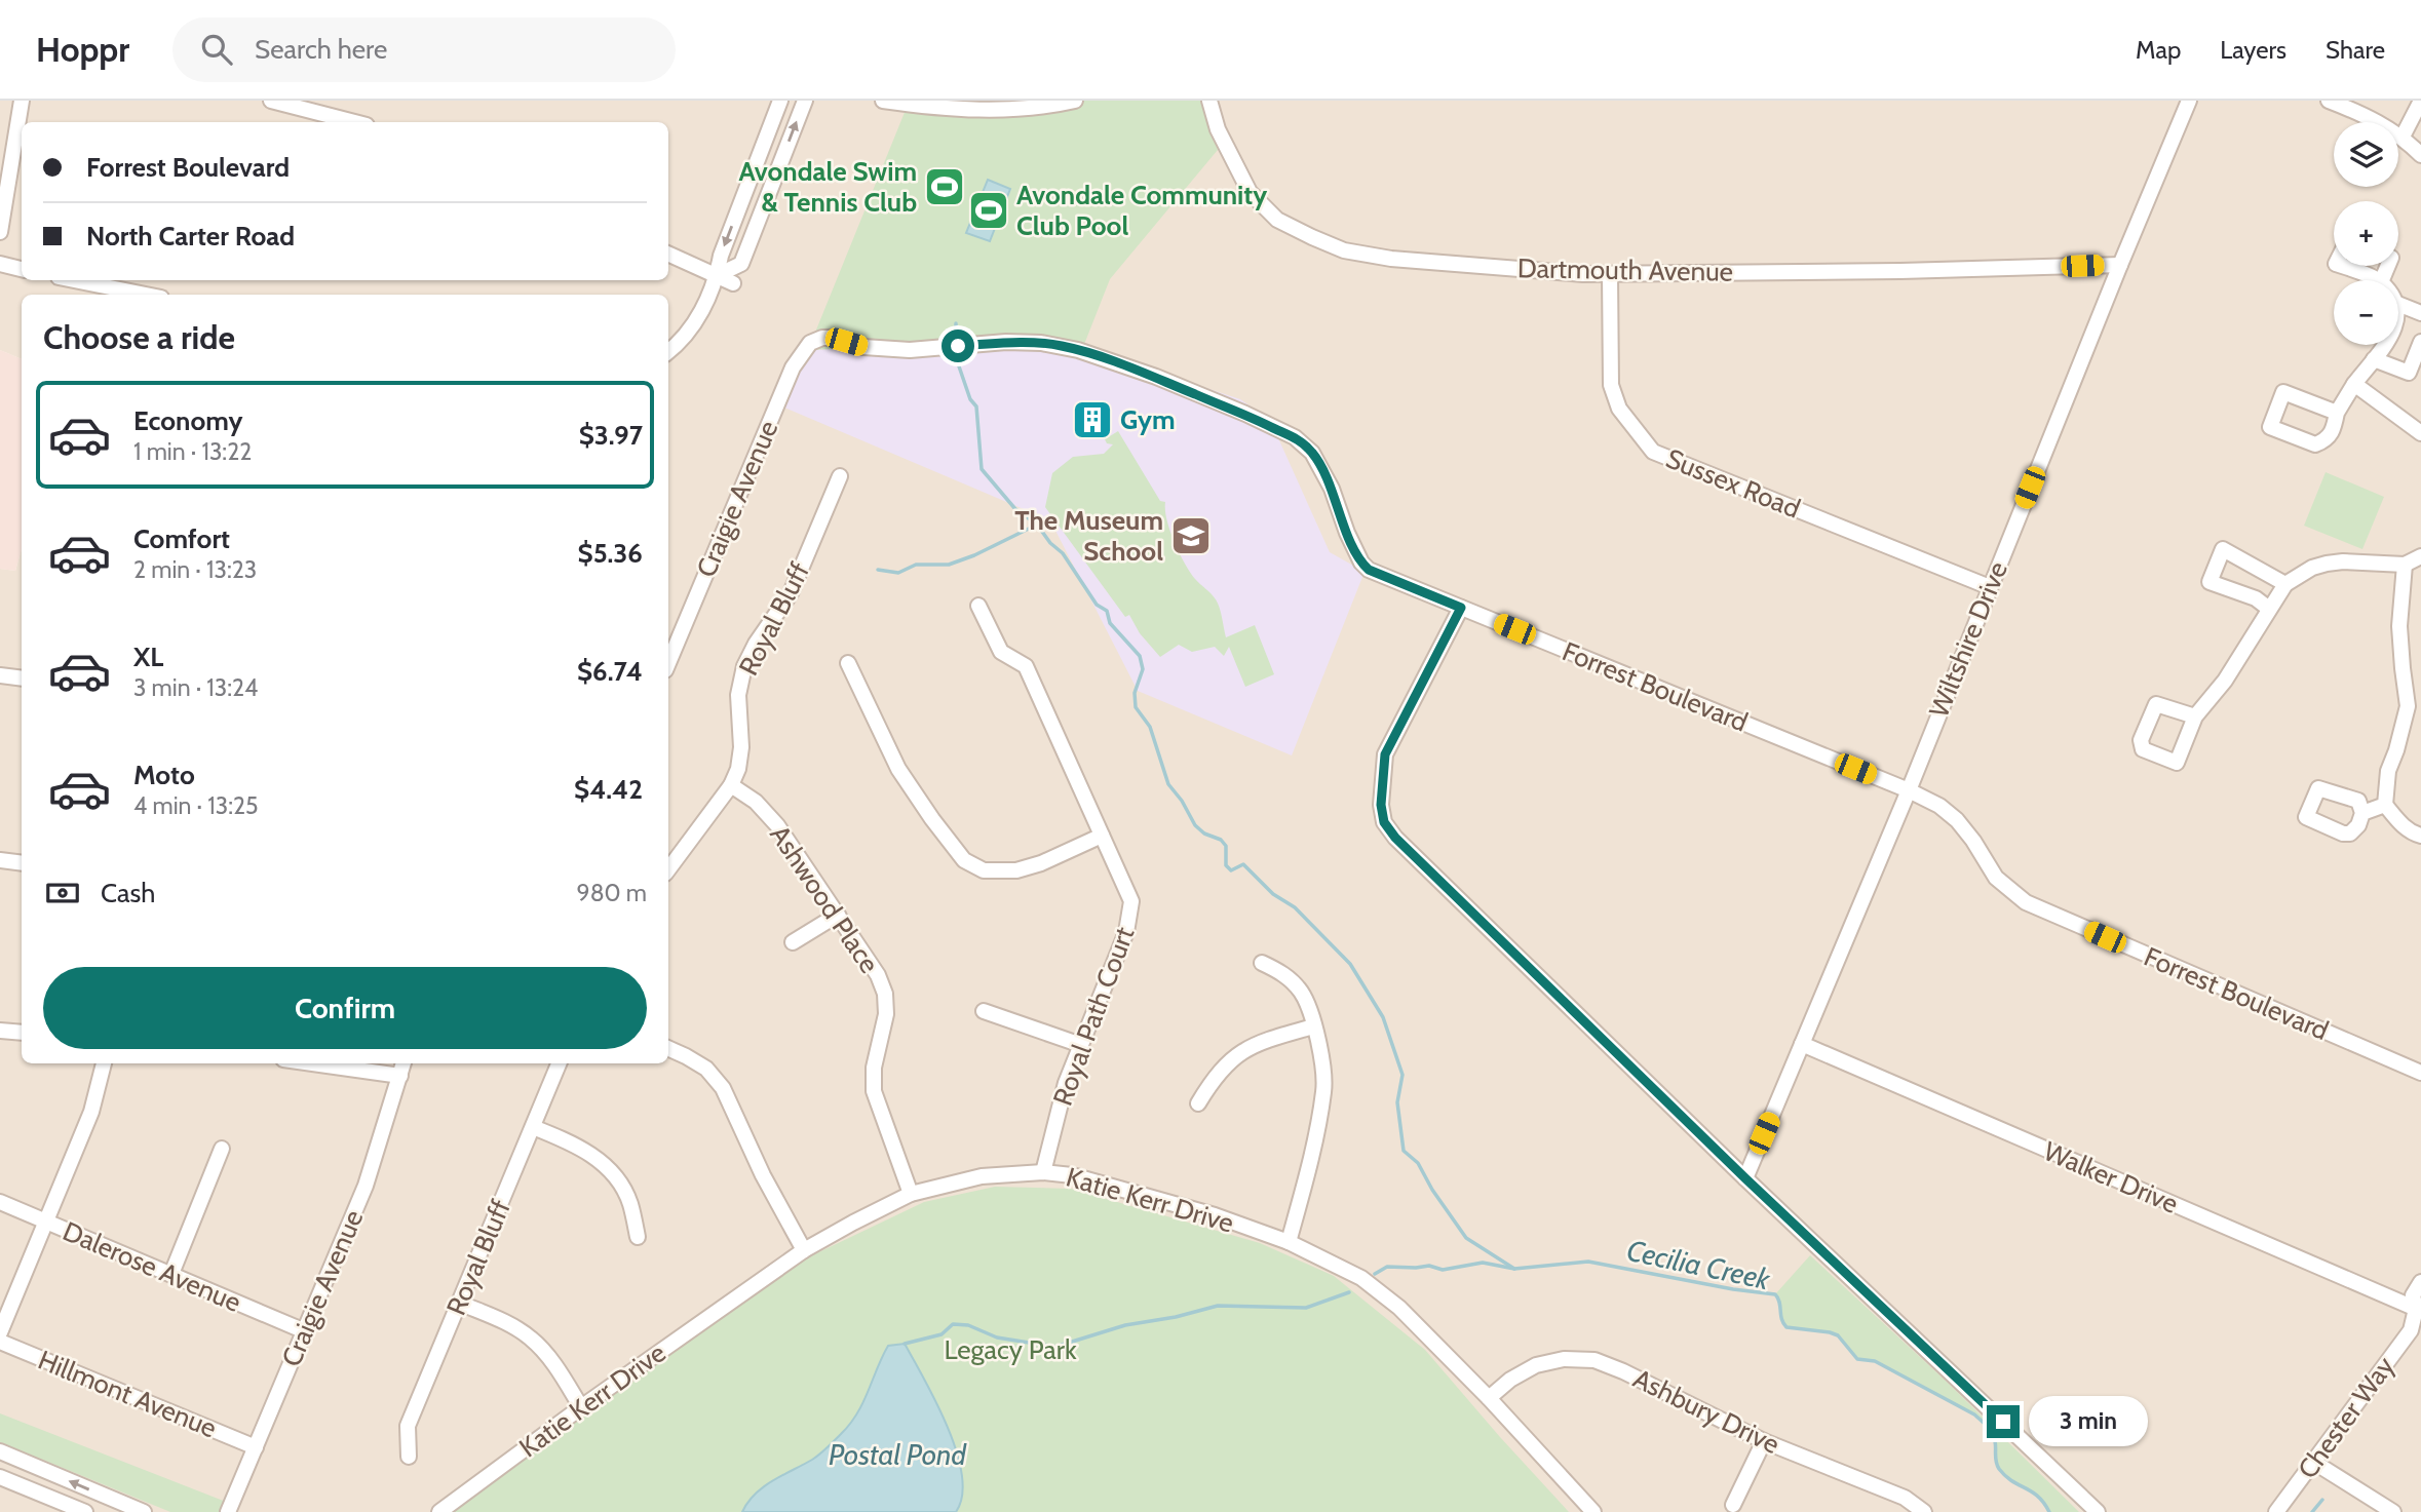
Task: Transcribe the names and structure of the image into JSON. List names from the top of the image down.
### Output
{
  "streets": {
    "street": [
      "Dartmouth Avenue",
      "Sussex Road",
      "Craigie Avenue",
      "Royal Bluff",
      "Wiltshire Drive",
      "Forrest Boulevard",
      "Ashwood Place",
      "Royal Path Court",
      "Walker Drive",
      "Katie Kerr Drive",
      "Dalerose Avenue",
      "Hillmont Avenue",
      "Ashbury Drive",
      "Chester Way"
    ]
  },
  "crossings": [
    ["Dartmouth Avenue", "Sussex Road"],
    ["Dartmouth Avenue", "Wiltshire Drive"],
    ["Sussex Road", "Wiltshire Drive"],
    ["Craigie Avenue", "Forrest Boulevard"],
    ["Craigie Avenue", "Dalerose Avenue"],
    ["Craigie Avenue", "Hillmont Avenue"],
    ["Royal Bluff", "Ashwood Place"],
    ["Wiltshire Drive", "Forrest Boulevard"],
    ["Wiltshire Drive", "Walker Drive"],
    ["Ashwood Place", "Katie Kerr Drive"],
    ["Royal Path Court", "Katie Kerr Drive"],
    ["Walker Drive", "Chester Way"],
    ["Katie Kerr Drive", "Ashbury Drive"]
  ],
  "water": ["Cecilia Creek", "Postal Pond"],
  "parks": ["Legacy Park"],
  "places": {
    "sports": ["Avondale Swim & Tennis Club", "Avondale Community Club Pool"],
    "building": ["Gym"],
    "school or university": ["The Museum School"]
  },
  "page": {
    "header": "Hoppr",
    "search": "Search here",
    "nav": ["Map", "Layers", "Share"],
    "map_buttons": ["+", "−"],
    "banner": ["Forrest Boulevard", "North Carter Road"],
    "heading": "Choose a ride",
    "list": [
      {
        "name": "Economy",
        "note": "1 min · 13:22",
        "value": "$3.97"
      },
      {
        "name": "Comfort",
        "note": "2 min · 13:23",
        "value": "$5.36"
      },
      {
        "name": "XL",
        "note": "3 min · 13:24",
        "value": "$6.74"
      },
      {
        "name": "Moto",
        "note": "4 min · 13:25",
        "value": "$4.42"
      }
    ],
    "pay": ["Cash", "980 m"],
    "buttons": "Confirm",
    "bubble": "3 min"
  }
}
